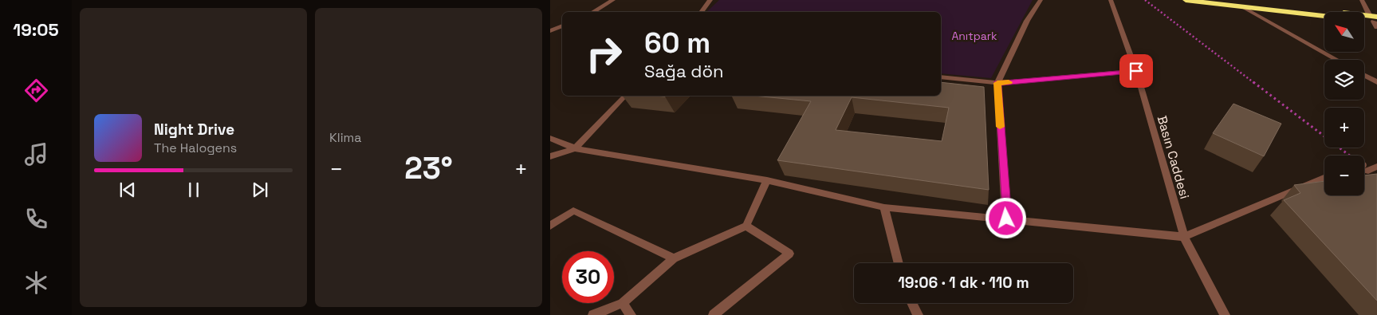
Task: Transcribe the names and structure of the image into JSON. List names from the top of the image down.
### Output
{
  "streets": {
    "street": ["Basın Caddesi"]
  },
  "parks": ["Anıtpark"],
  "north": "top left",
  "page": {
    "tabs": "19:05",
    "tile": "Klima",
    "map_buttons": ["+", "−"],
    "turn": ["60 m", "Sağa dön"],
    "song": ["Night Drive", "The Halogens"],
    "heat": ["−", "23°", "+"],
    "limit": "30",
    "trip": "19:06 · 1 dk · 110 m"
  }
}
